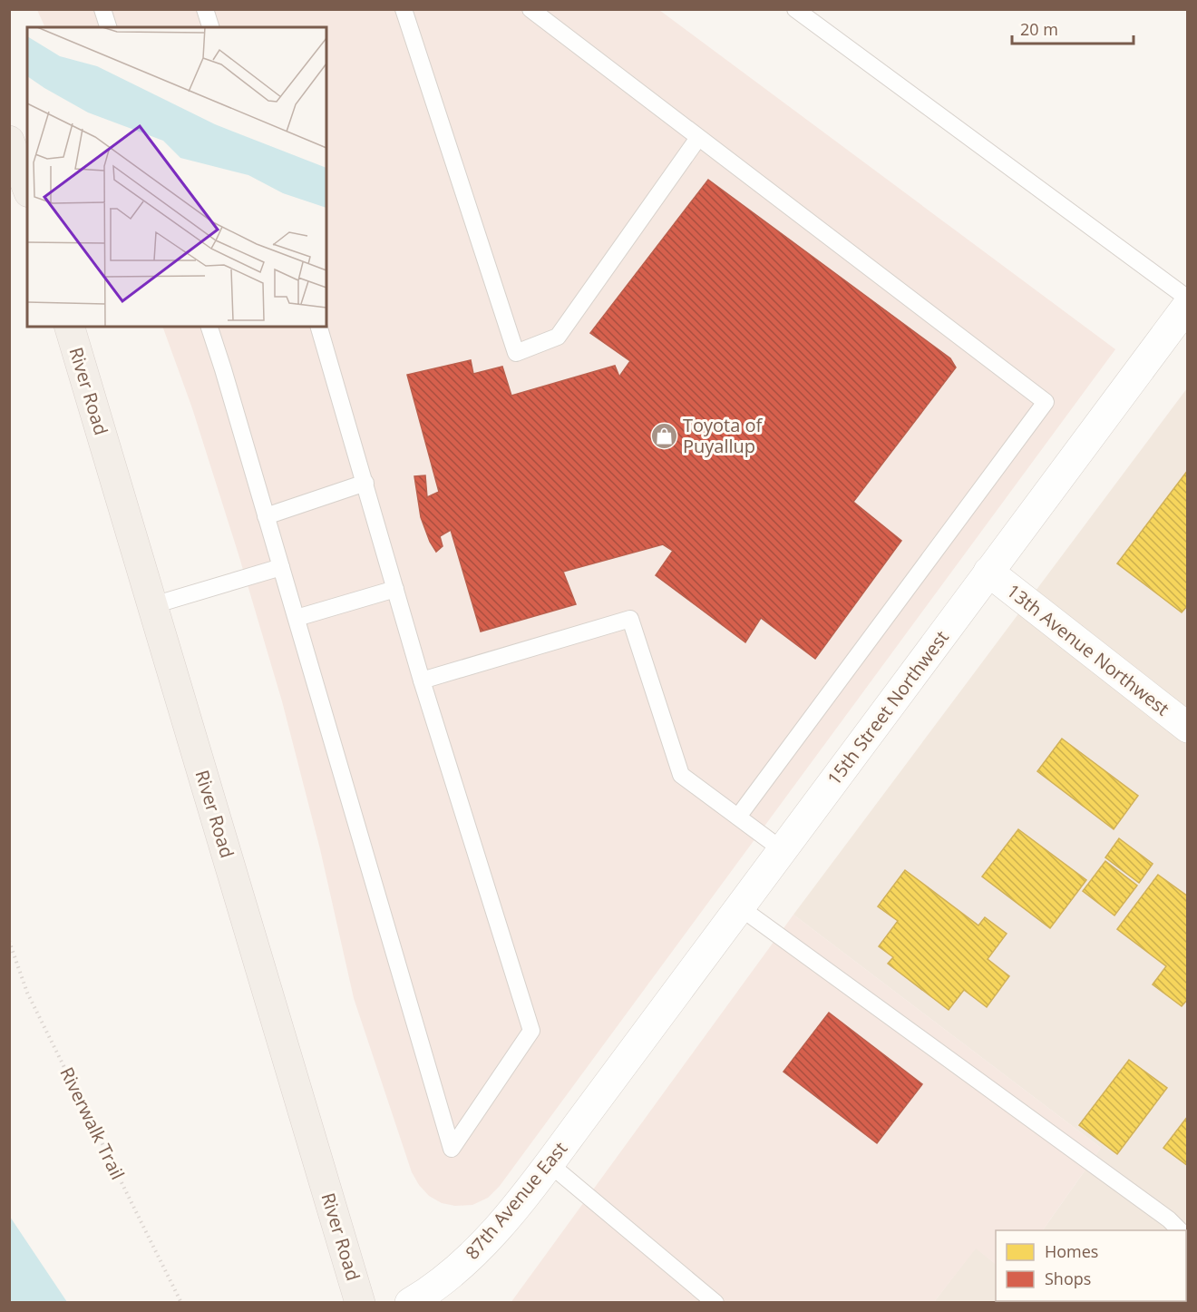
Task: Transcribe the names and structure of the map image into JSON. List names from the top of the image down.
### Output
{
  "streets": {
    "main road": ["River Road"],
    "street": ["13th Avenue Northwest", "15th Street Northwest", "87th Avenue East"],
    "path": ["Riverwalk Trail"]
  },
  "crossings": [
    ["13th Avenue Northwest", "15th Street Northwest"],
    ["15th Street Northwest", "87th Avenue East"]
  ],
  "places": {
    "shop": ["Toyota of Puyallup"]
  },
  "legend": ["Homes", "Shops"],
  "scale_bar": "20 m"
}
